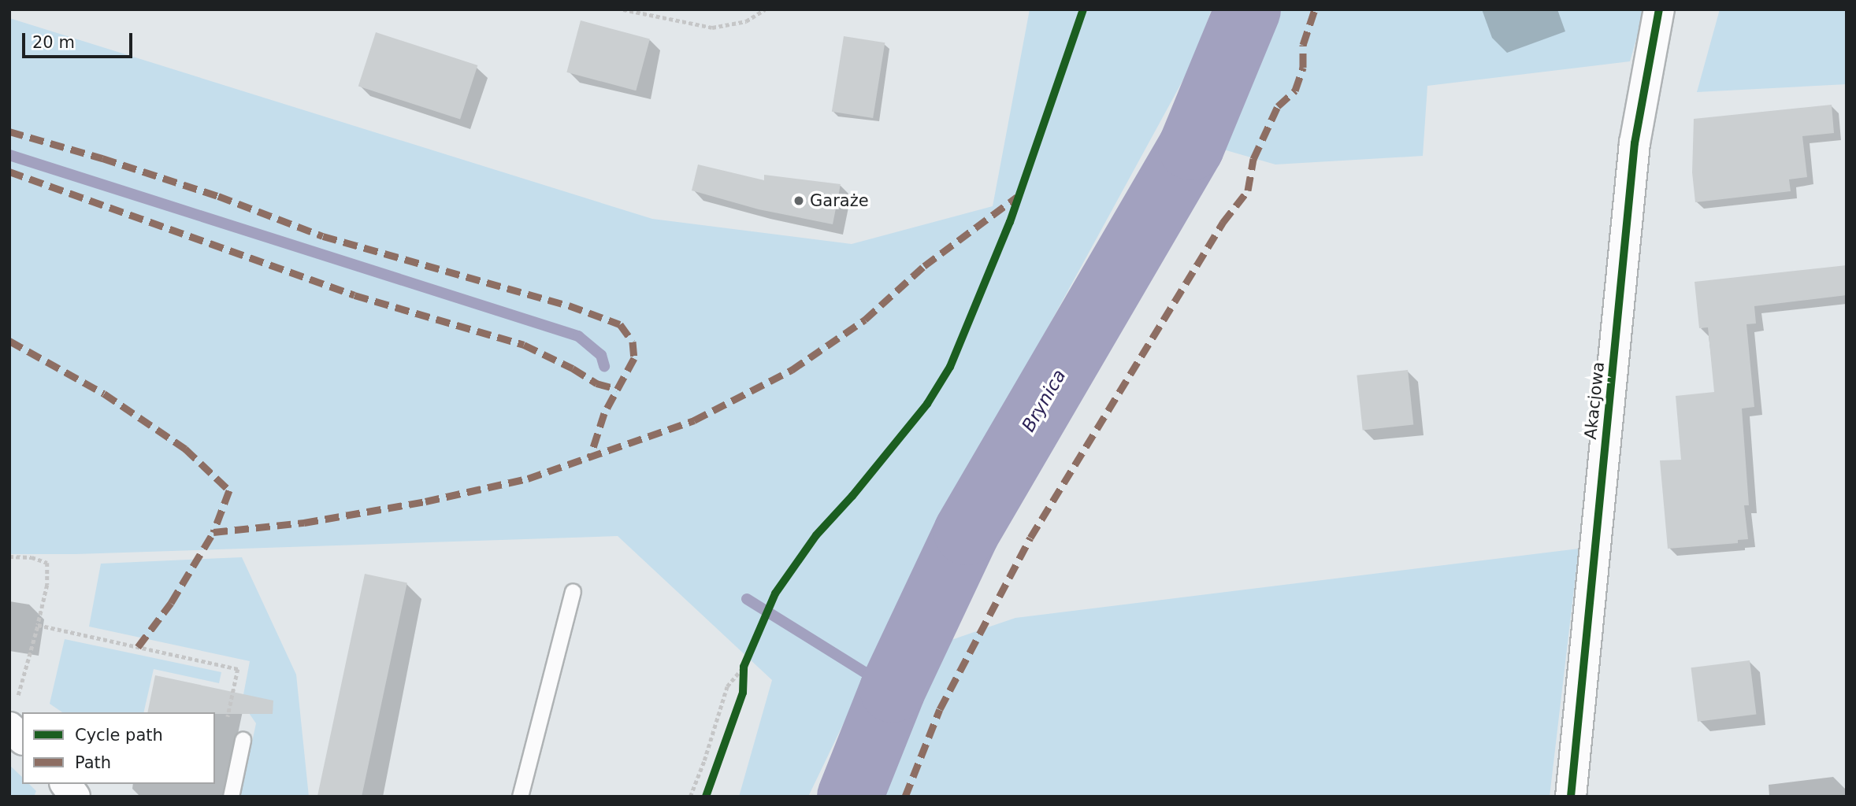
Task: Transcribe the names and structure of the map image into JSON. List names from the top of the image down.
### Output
{
  "streets": {
    "street": ["Akacjowa"]
  },
  "water": ["Brynica"],
  "places": ["Garaże"],
  "legend": ["Cycle path", "Path"],
  "scale_bar": "20 m"
}
